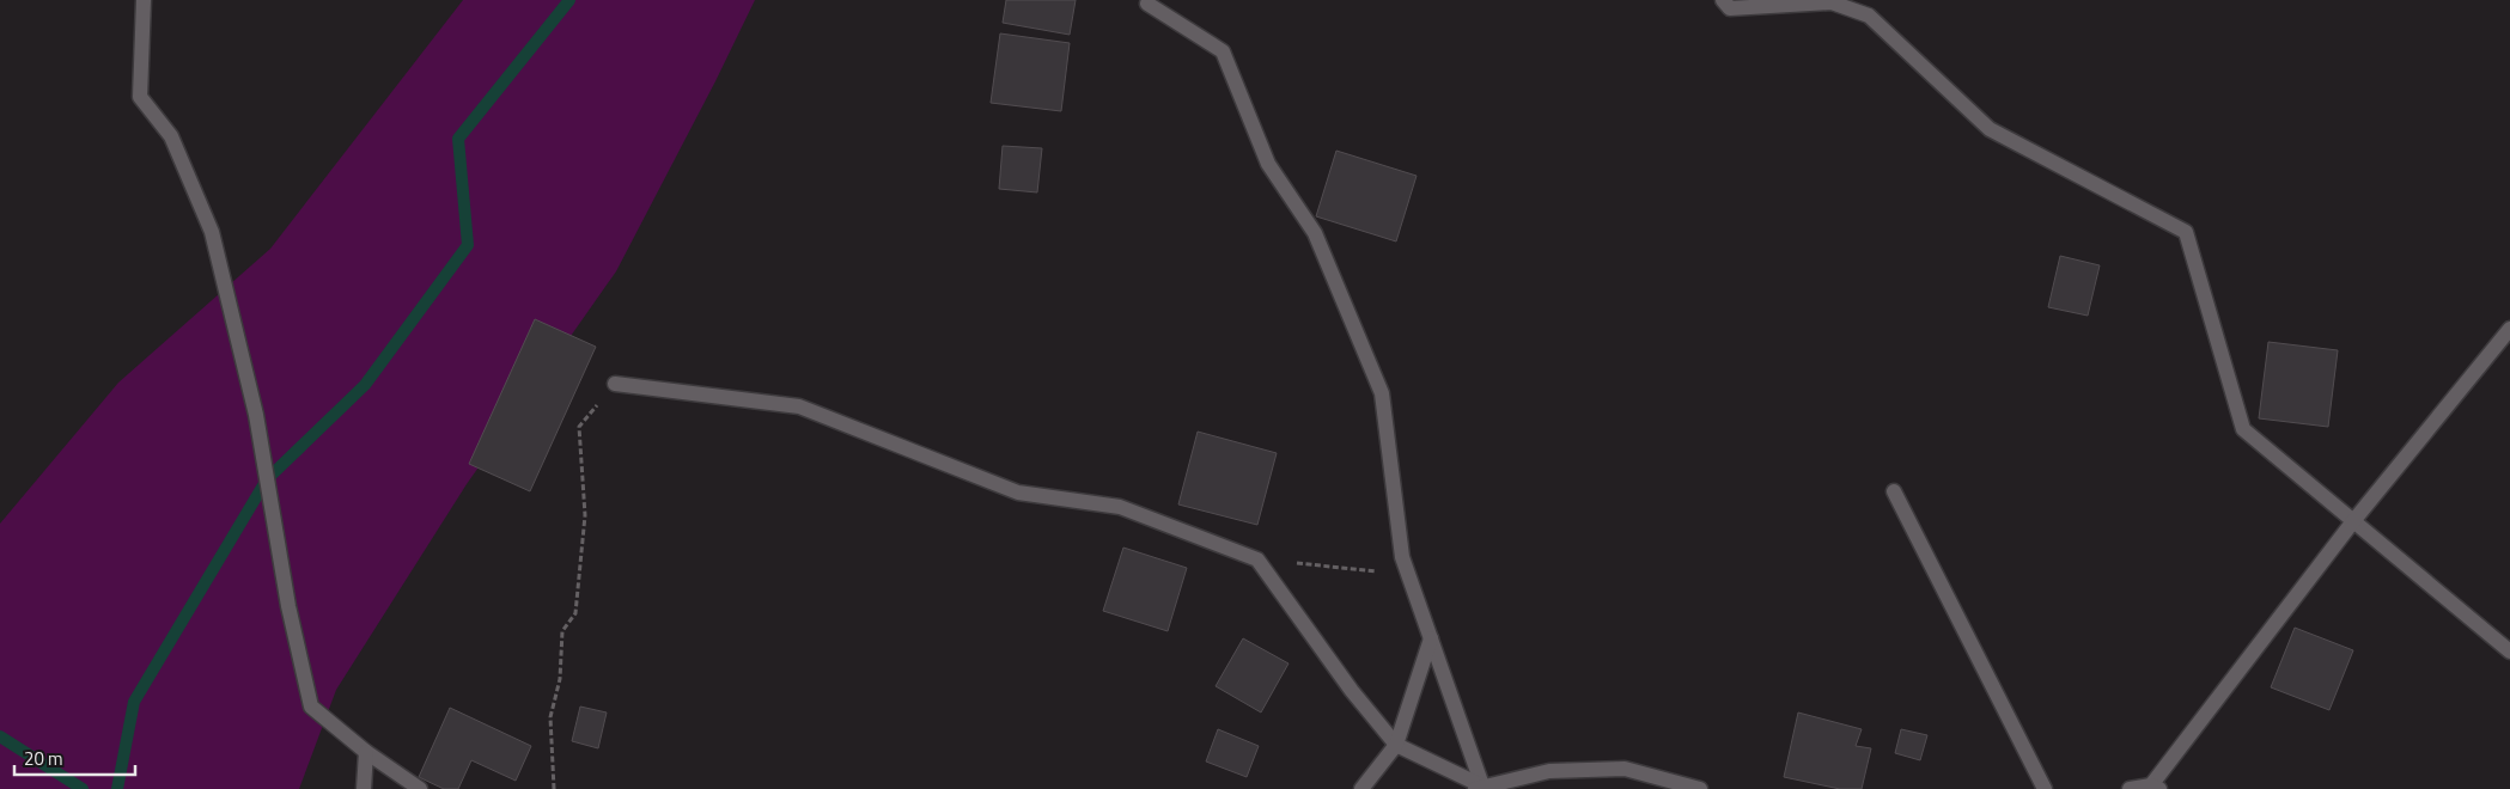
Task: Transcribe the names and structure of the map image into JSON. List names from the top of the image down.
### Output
{
  "scale_bar": "20 m"
}
